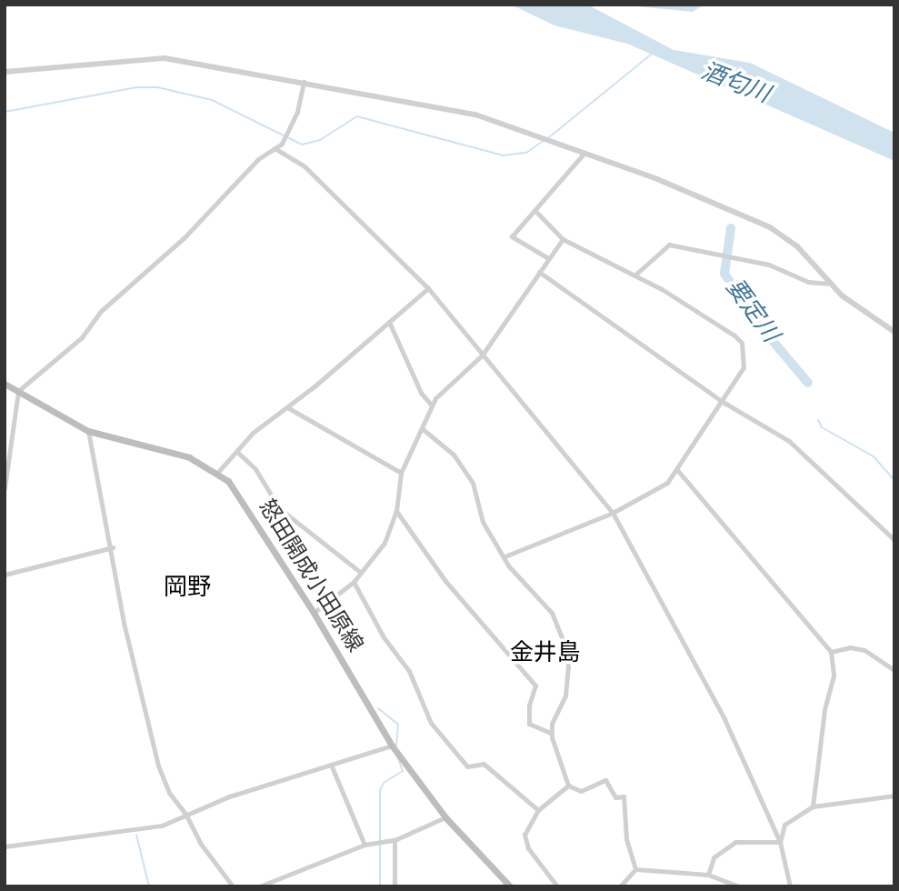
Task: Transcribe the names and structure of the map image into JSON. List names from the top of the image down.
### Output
{
  "streets": {
    "main road": ["怒田開成小田原線"]
  },
  "districts": ["岡野", "金井島"],
  "water": ["酒匂川", "要定川"]
}
